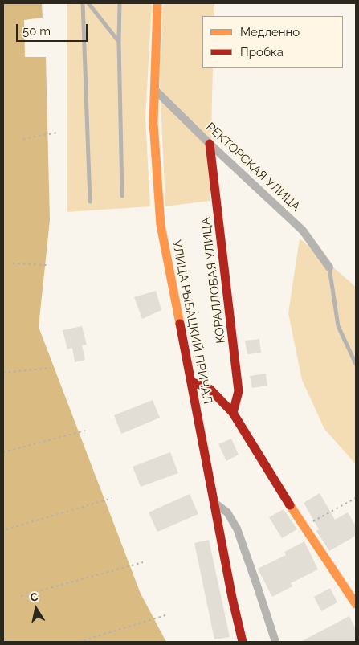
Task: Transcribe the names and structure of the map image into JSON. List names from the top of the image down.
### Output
{
  "streets": {
    "main road": ["КОРАЛЛОВАЯ УЛИЦА", "УЛИЦА РЫБАЦКИЙ ПРИЧАЛ"],
    "street": ["РЕКТОРСКАЯ УЛИЦА"]
  },
  "crossings": [
    ["РЕКТОРСКАЯ УЛИЦА", "КОРАЛЛОВАЯ УЛИЦА"],
    ["РЕКТОРСКАЯ УЛИЦА", "УЛИЦА РЫБАЦКИЙ ПРИЧАЛ"]
  ],
  "legend": ["Медленно", "Пробка"],
  "scale_bar": "50 m",
  "north": "top"
}
